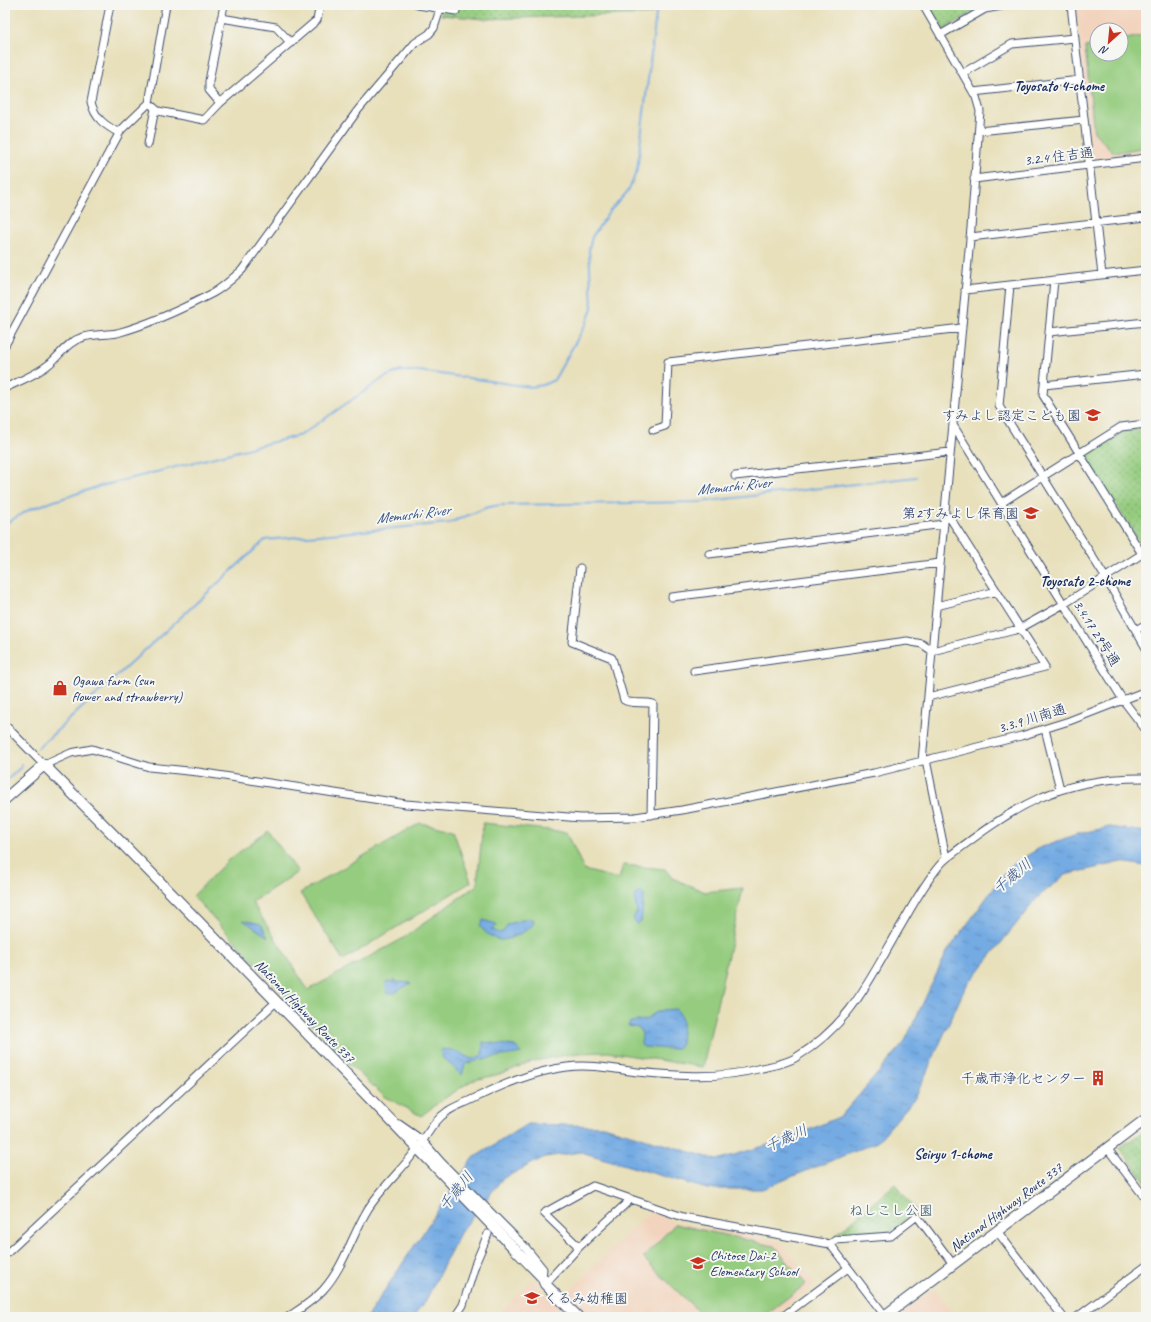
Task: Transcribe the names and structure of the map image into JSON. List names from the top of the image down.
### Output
{
  "streets": {
    "highway": ["National Highway Route 337"],
    "street": ["3.2.4 住吉通", "3.4.17 29号通", "3.3.9 川南通"]
  },
  "crossings": [
    ["3.4.17 29号通", "3.3.9 川南通"],
    ["3.3.9 川南通", "National Highway Route 337"]
  ],
  "districts": ["Toyosato 4-chome", "Toyosato 2-chome", "Seiryu 1-chome"],
  "water": ["Memushi River", "千歳川"],
  "parks": ["ねしこし公園"],
  "places": {
    "school or university": [
      "すみよし認定こども園",
      "第2すみよし保育園",
      "Chitose Dai-2 Elementary School",
      "くるみ幼稚園"
    ],
    "shop": ["Ogawa farm (sun flower and strawberry)"],
    "building": ["千歳市浄化センター"]
  },
  "north": "bottom left"
}
